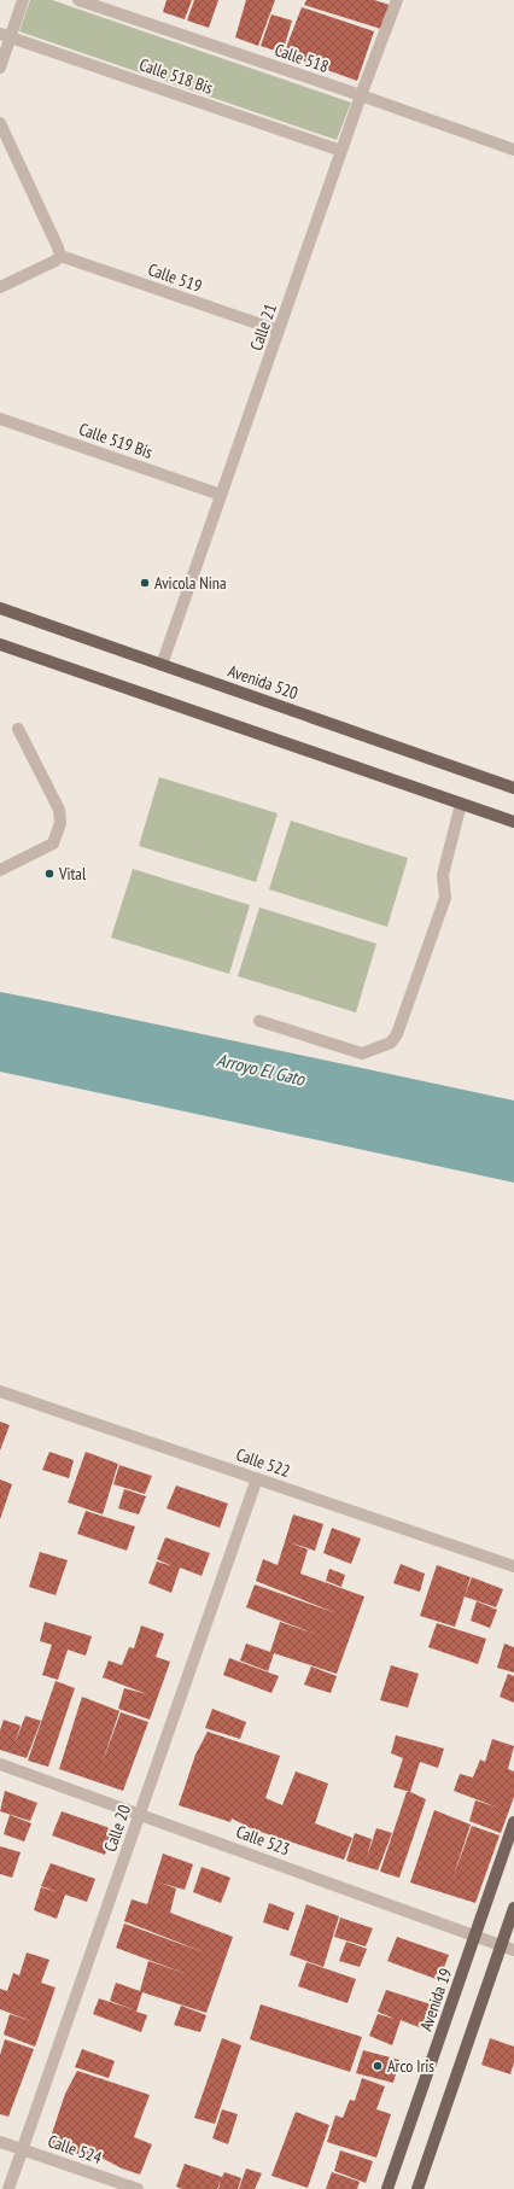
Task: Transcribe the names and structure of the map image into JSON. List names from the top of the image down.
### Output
{
  "streets": {
    "main road": ["Avenida 520", "Avenida 19"],
    "street": [
      "Calle 518",
      "Calle 518 Bis",
      "Calle 519",
      "Calle 21",
      "Calle 519 Bis",
      "Calle 522",
      "Calle 20",
      "Calle 523",
      "Calle 524"
    ]
  },
  "crossings": [
    ["Calle 518", "Calle 21"],
    ["Calle 518 Bis", "Calle 21"],
    ["Calle 519", "Calle 21"],
    ["Calle 21", "Calle 519 Bis"],
    ["Calle 21", "Avenida 520"],
    ["Calle 522", "Calle 20"],
    ["Calle 20", "Calle 523"],
    ["Calle 20", "Calle 524"],
    ["Calle 523", "Avenida 19"]
  ],
  "water": ["Arroyo El Gato"],
  "places": ["Avicola Nina", "Vital", "Arco Iris"]
}
